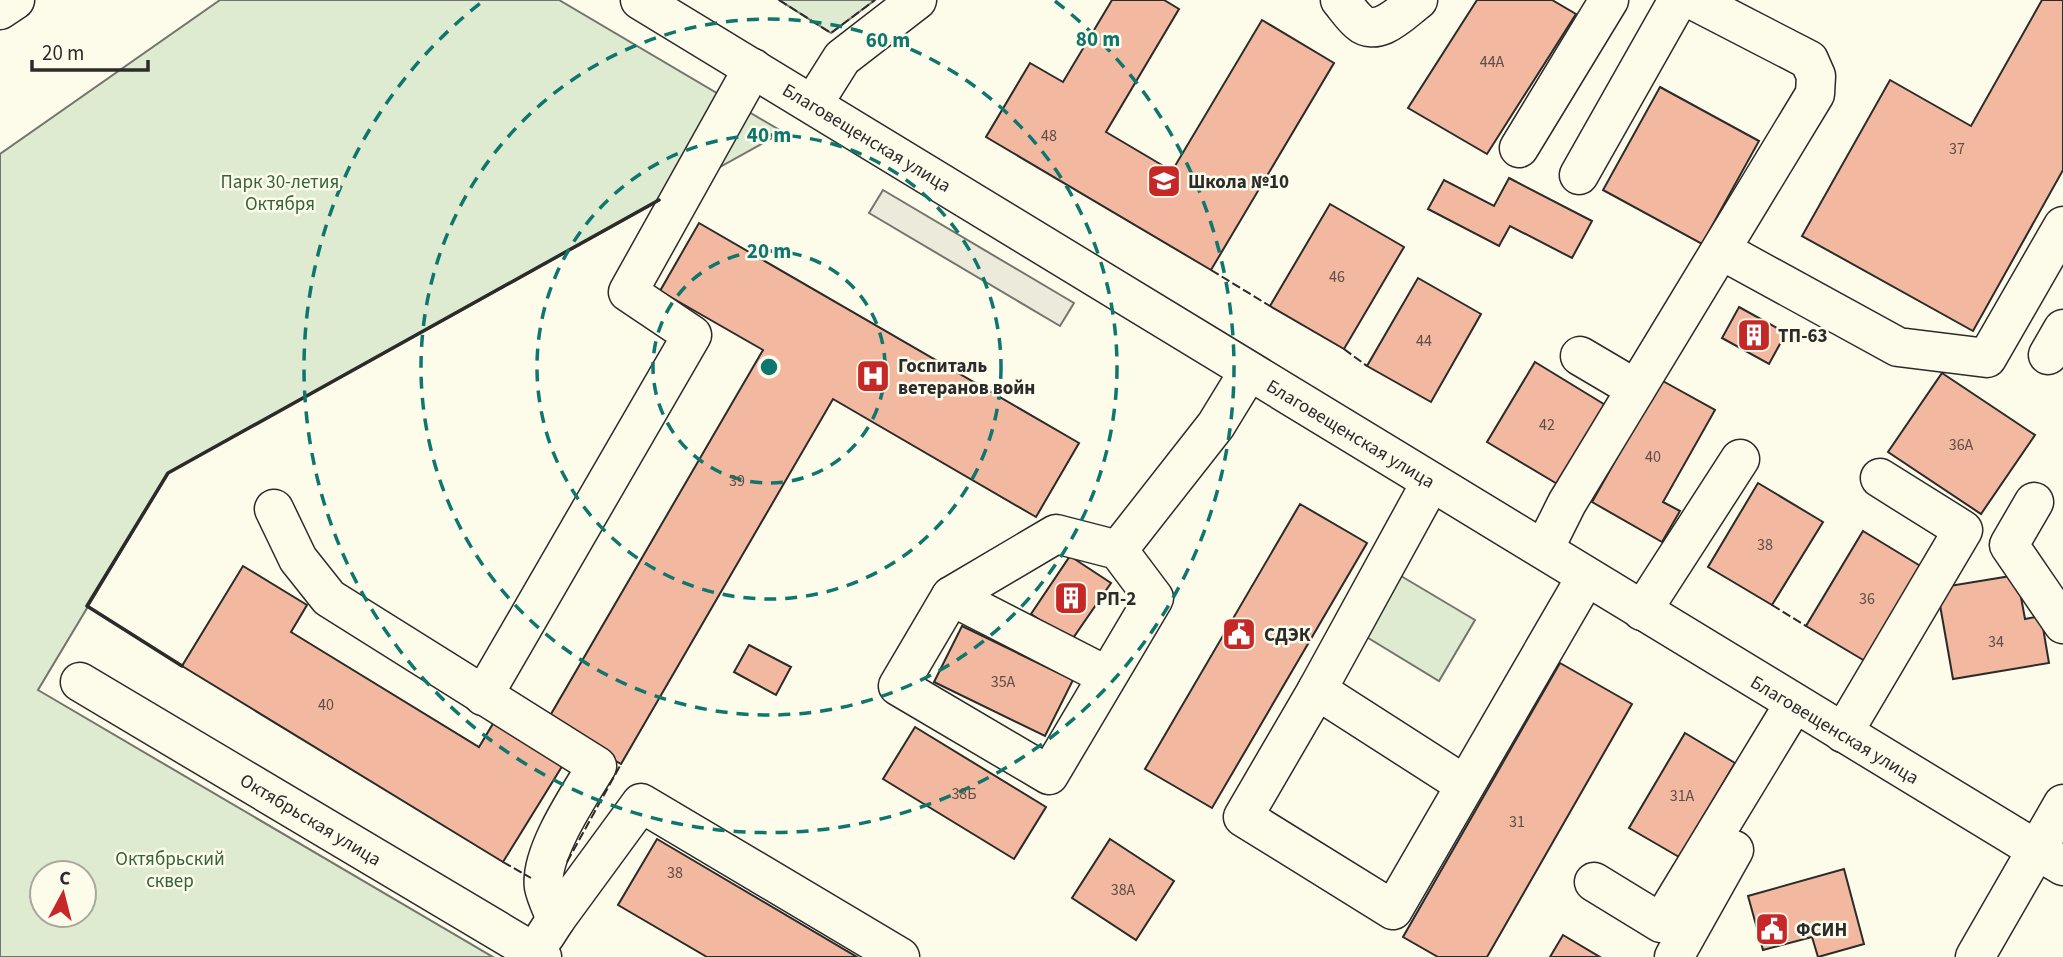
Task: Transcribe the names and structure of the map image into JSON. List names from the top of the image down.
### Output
{
  "streets": {
    "street": ["Благовещенская улица", "Октябрьская улица"]
  },
  "parks": ["Парк 30-летия Октября", "Октябрьский сквер"],
  "places": {
    "school or university": ["Школа №10"],
    "building": ["ТП-63", "РП-2"],
    "hospital": ["Госпиталь ветеранов войн"],
    "public building": ["СДЭК", "ФСИН"]
  },
  "house_numbers": [
    "44А",
    "48",
    "37",
    "46",
    "44",
    "42",
    "36А",
    "40",
    "39",
    "38",
    "36",
    "34",
    "35А",
    "40",
    "38Б",
    "31А",
    "31",
    "38",
    "38А"
  ],
  "scale_bar": "20 m",
  "north": "top",
  "rings": [
    "80 m",
    "60 m",
    "40 m",
    "20 m"
  ]
}
